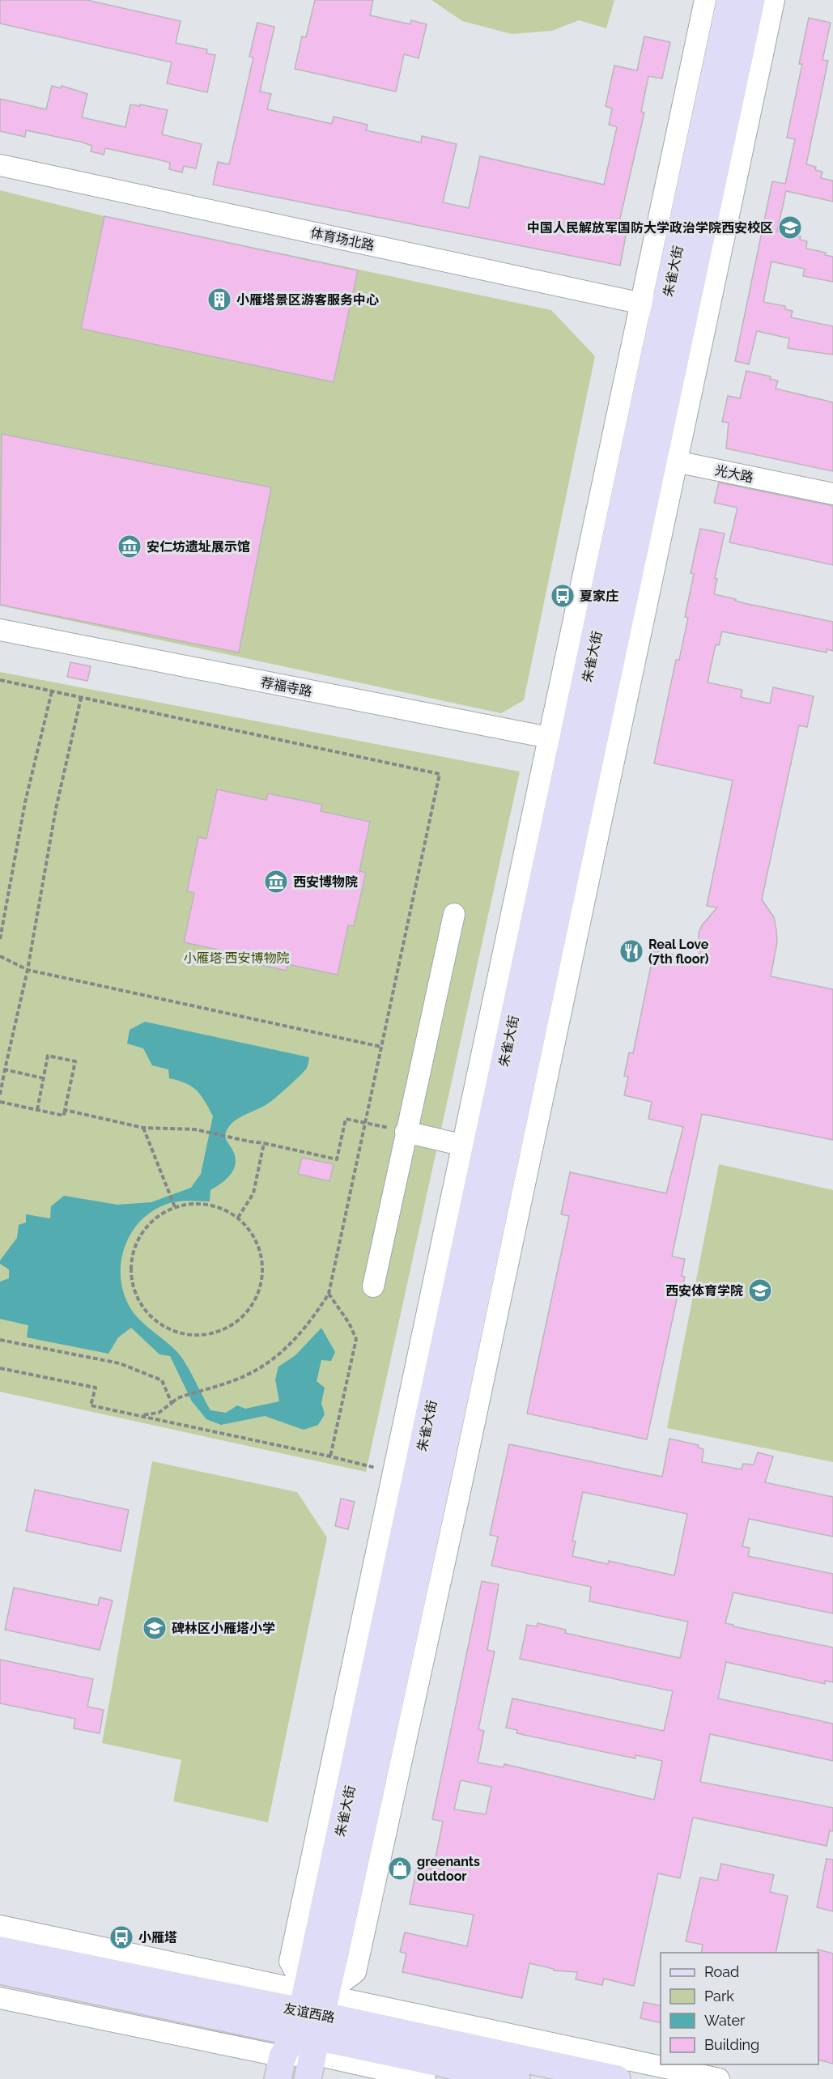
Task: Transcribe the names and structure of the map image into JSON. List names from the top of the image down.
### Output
{
  "streets": {
    "main road": ["朱雀大街", "友谊西路"],
    "street": ["体育场北路", "光大路", "荐福寺路"]
  },
  "crossings": [
    ["体育场北路", "朱雀大街"],
    ["朱雀大街", "光大路"],
    ["朱雀大街", "荐福寺路"],
    ["朱雀大街", "友谊西路"]
  ],
  "parks": ["小雁塔·西安博物院"],
  "places": {
    "school or university": ["中国人民解放军国防大学政治学院西安校区", "西安体育学院", "碑林区小雁塔小学"],
    "building": ["小雁塔景区游客服务中心"],
    "museum": ["安仁坊遗址展示馆", "西安博物院"],
    "bus stop": ["夏家庄", "小雁塔"],
    "restaurant": ["Real Love (7th floor)"],
    "shop": ["greenants outdoor"]
  },
  "legend": [
    "Road",
    "Park",
    "Water",
    "Building"
  ]
}
